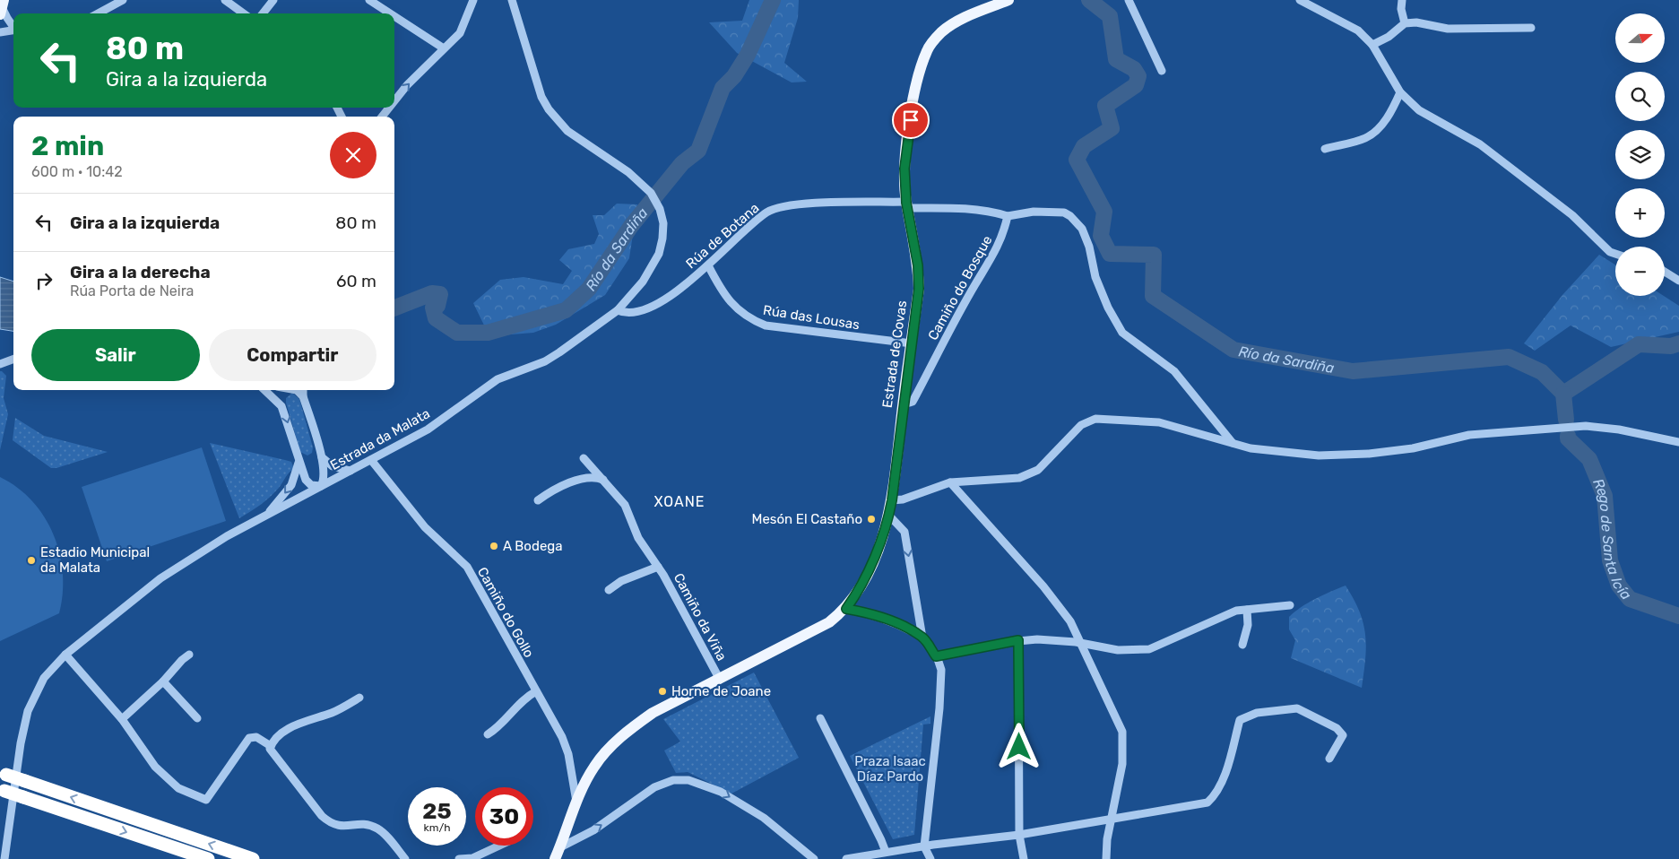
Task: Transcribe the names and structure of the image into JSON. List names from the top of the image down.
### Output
{
  "streets": {
    "main road": ["Estrada de Covas"],
    "street": [
      "Rúa de Botana",
      "Camiño do Bosque",
      "Rúa das Lousas",
      "Estrada da Malata",
      "Camiño do Gollo",
      "Camiño da Viña"
    ]
  },
  "crossings": [
    ["Rúa de Botana", "Rúa das Lousas"],
    ["Rúa de Botana", "Estrada de Covas"],
    ["Rúa de Botana", "Estrada da Malata"],
    ["Camiño do Bosque", "Estrada de Covas"],
    ["Rúa das Lousas", "Estrada de Covas"],
    ["Estrada de Covas", "Camiño do Gollo"],
    ["Estrada de Covas", "Camiño da Viña"],
    ["Estrada da Malata", "Camiño do Gollo"]
  ],
  "districts": ["XOANE"],
  "water": ["Río da Sardiña", "Rego de Santa Icía"],
  "parks": ["Praza Isaac Díaz Pardo"],
  "places": [
    "Mesón El Castaño",
    "A Bodega",
    "Estadio Municipal da Malata",
    "Horne de Joane"
  ],
  "north": "right",
  "page": {
    "map_buttons": ["+", "−"],
    "turn": ["80 m", "Gira a la izquierda"],
    "heading": ["2 min", "600 m · 10:42"],
    "list": [
      {
        "name": "Gira a la izquierda",
        "value": "80 m"
      },
      {
        "name": "Gira a la derecha",
        "note": "Rúa Porta de Neira",
        "value": "60 m"
      }
    ],
    "buttons": ["Salir", "Compartir"],
    "speed": "25 km/h",
    "limit": "30"
  }
}
